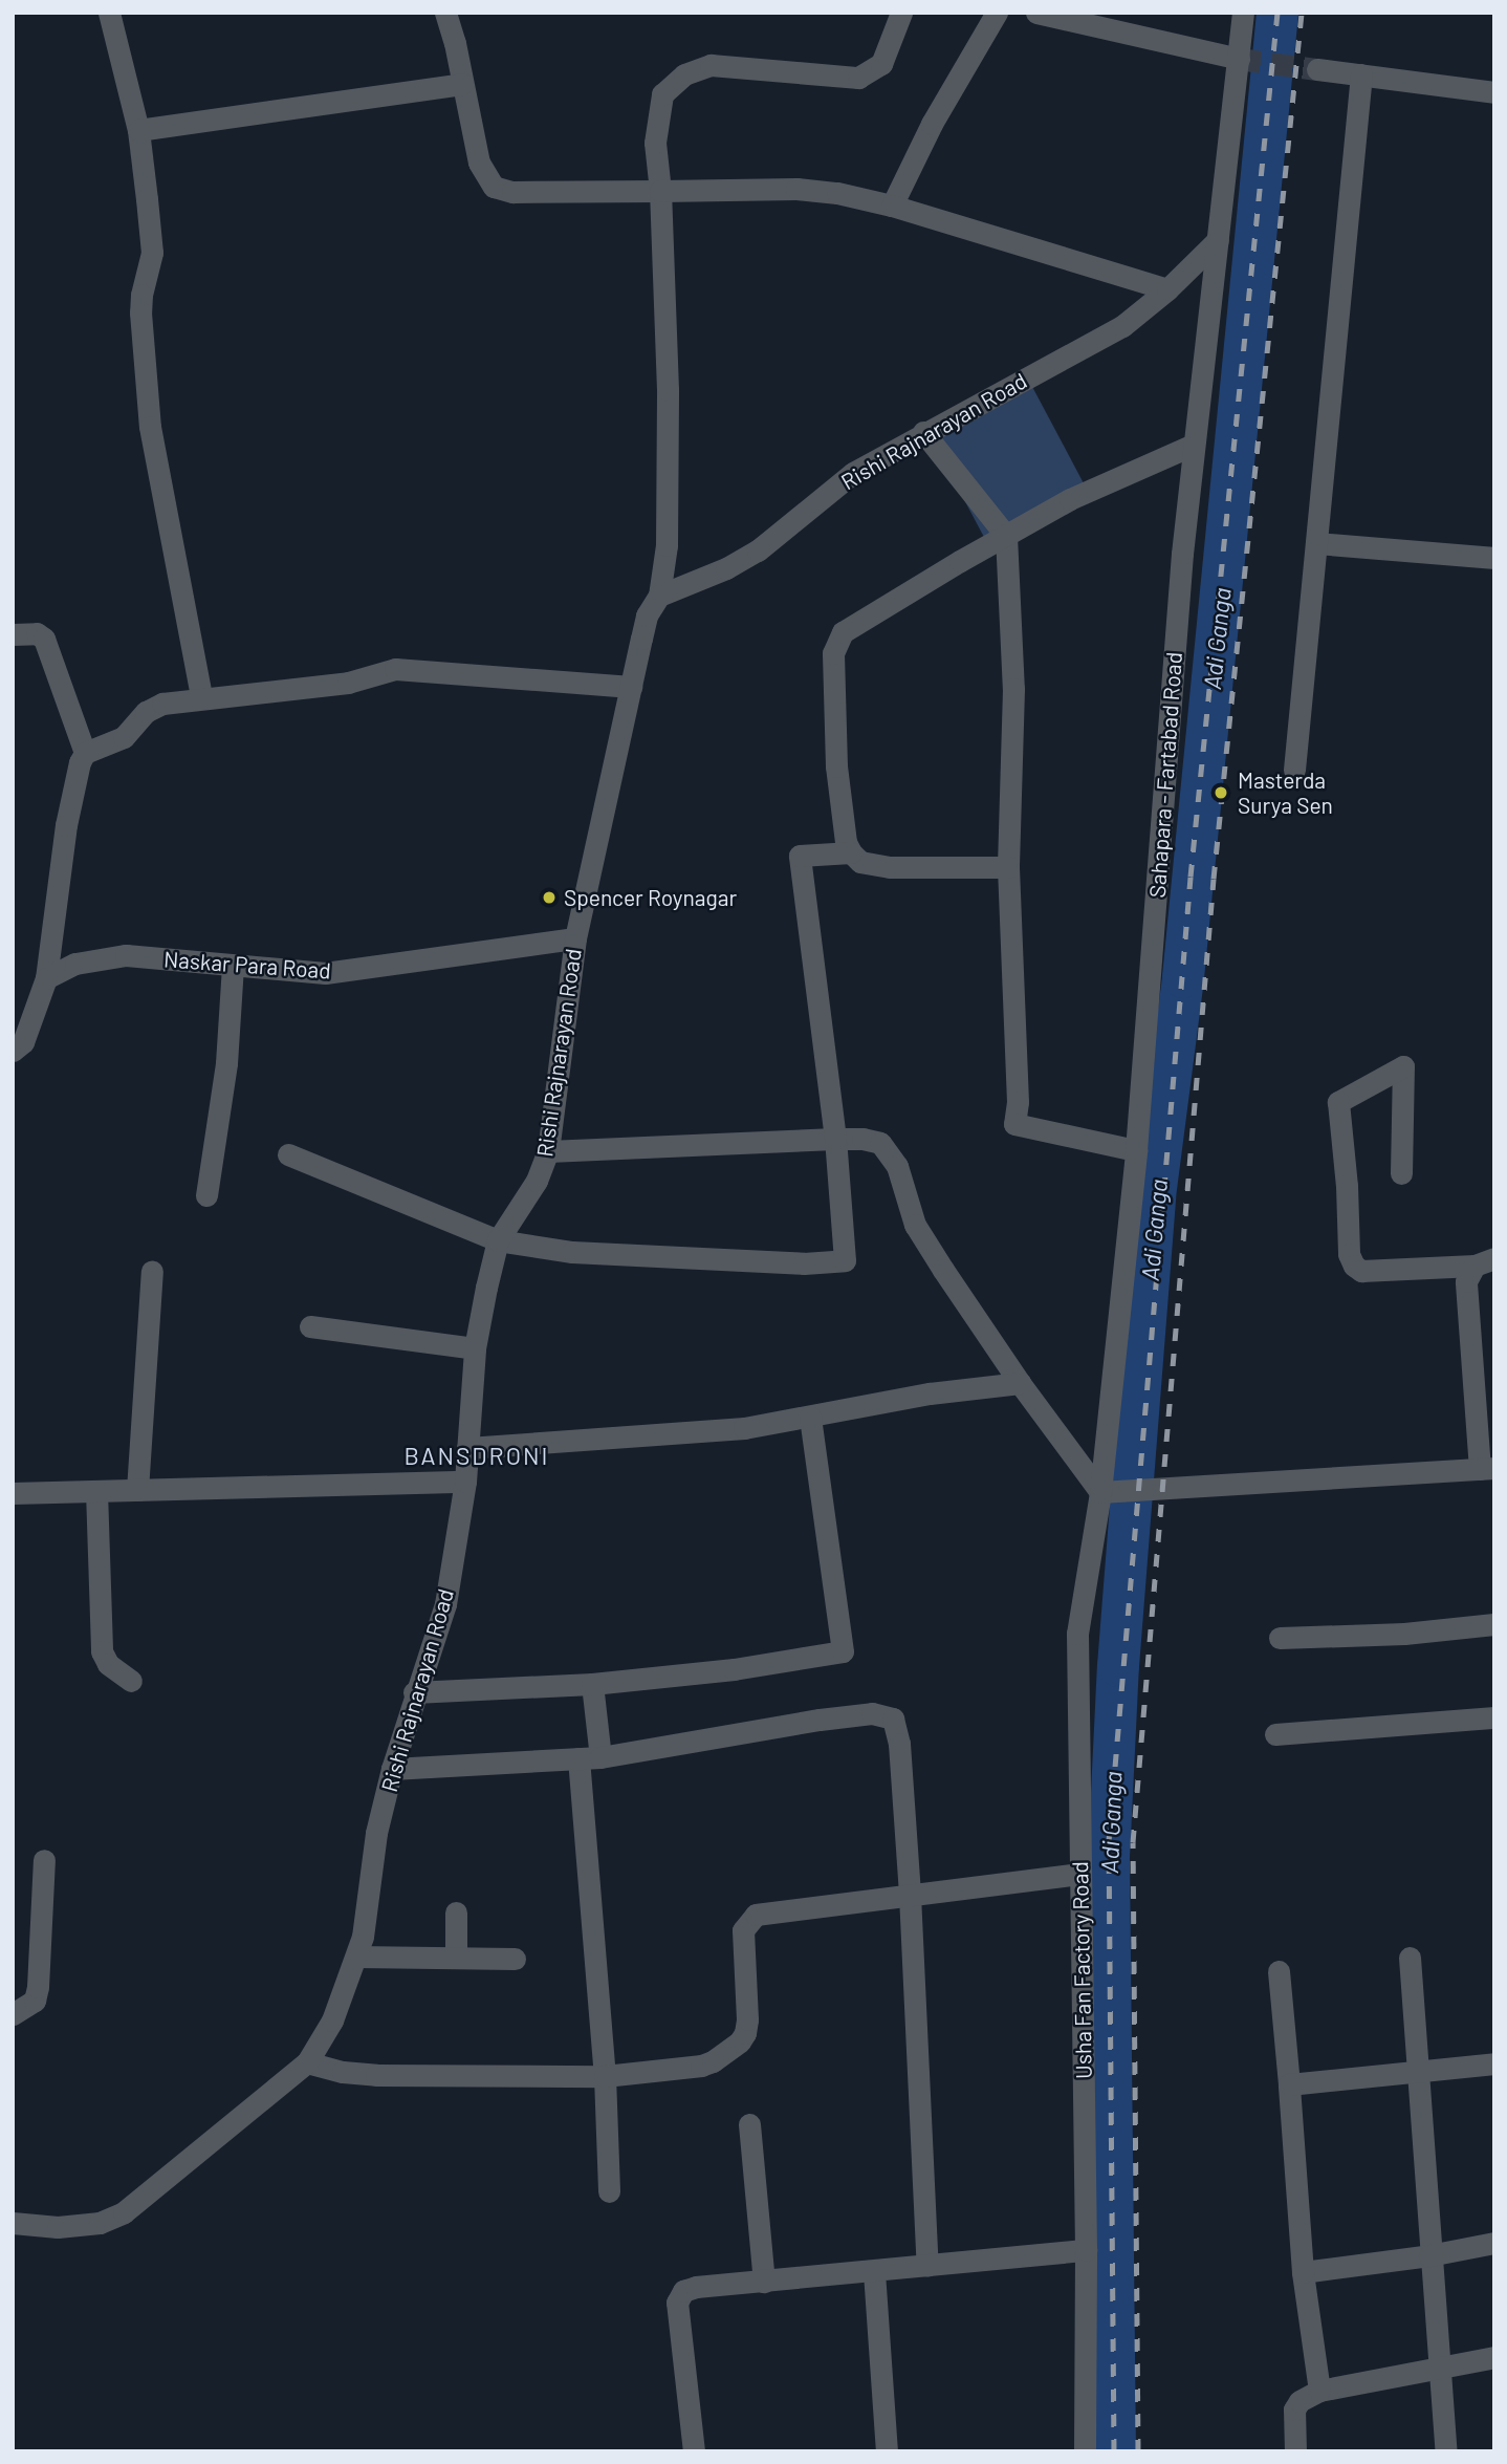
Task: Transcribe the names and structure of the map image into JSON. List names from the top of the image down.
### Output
{
  "streets": {
    "street": [
      "Rishi Rajnarayan Road",
      "Sahapara - Fartabad Road",
      "Naskar Para Road",
      "Usha Fan Factory Road"
    ]
  },
  "crossings": [
    ["Rishi Rajnarayan Road", "Sahapara - Fartabad Road"],
    ["Rishi Rajnarayan Road", "Naskar Para Road"],
    ["Sahapara - Fartabad Road", "Usha Fan Factory Road"]
  ],
  "districts": ["BANSDRONI"],
  "water": ["Adi Ganga"],
  "places": ["Masterda Surya Sen", "Spencer Roynagar"]
}
